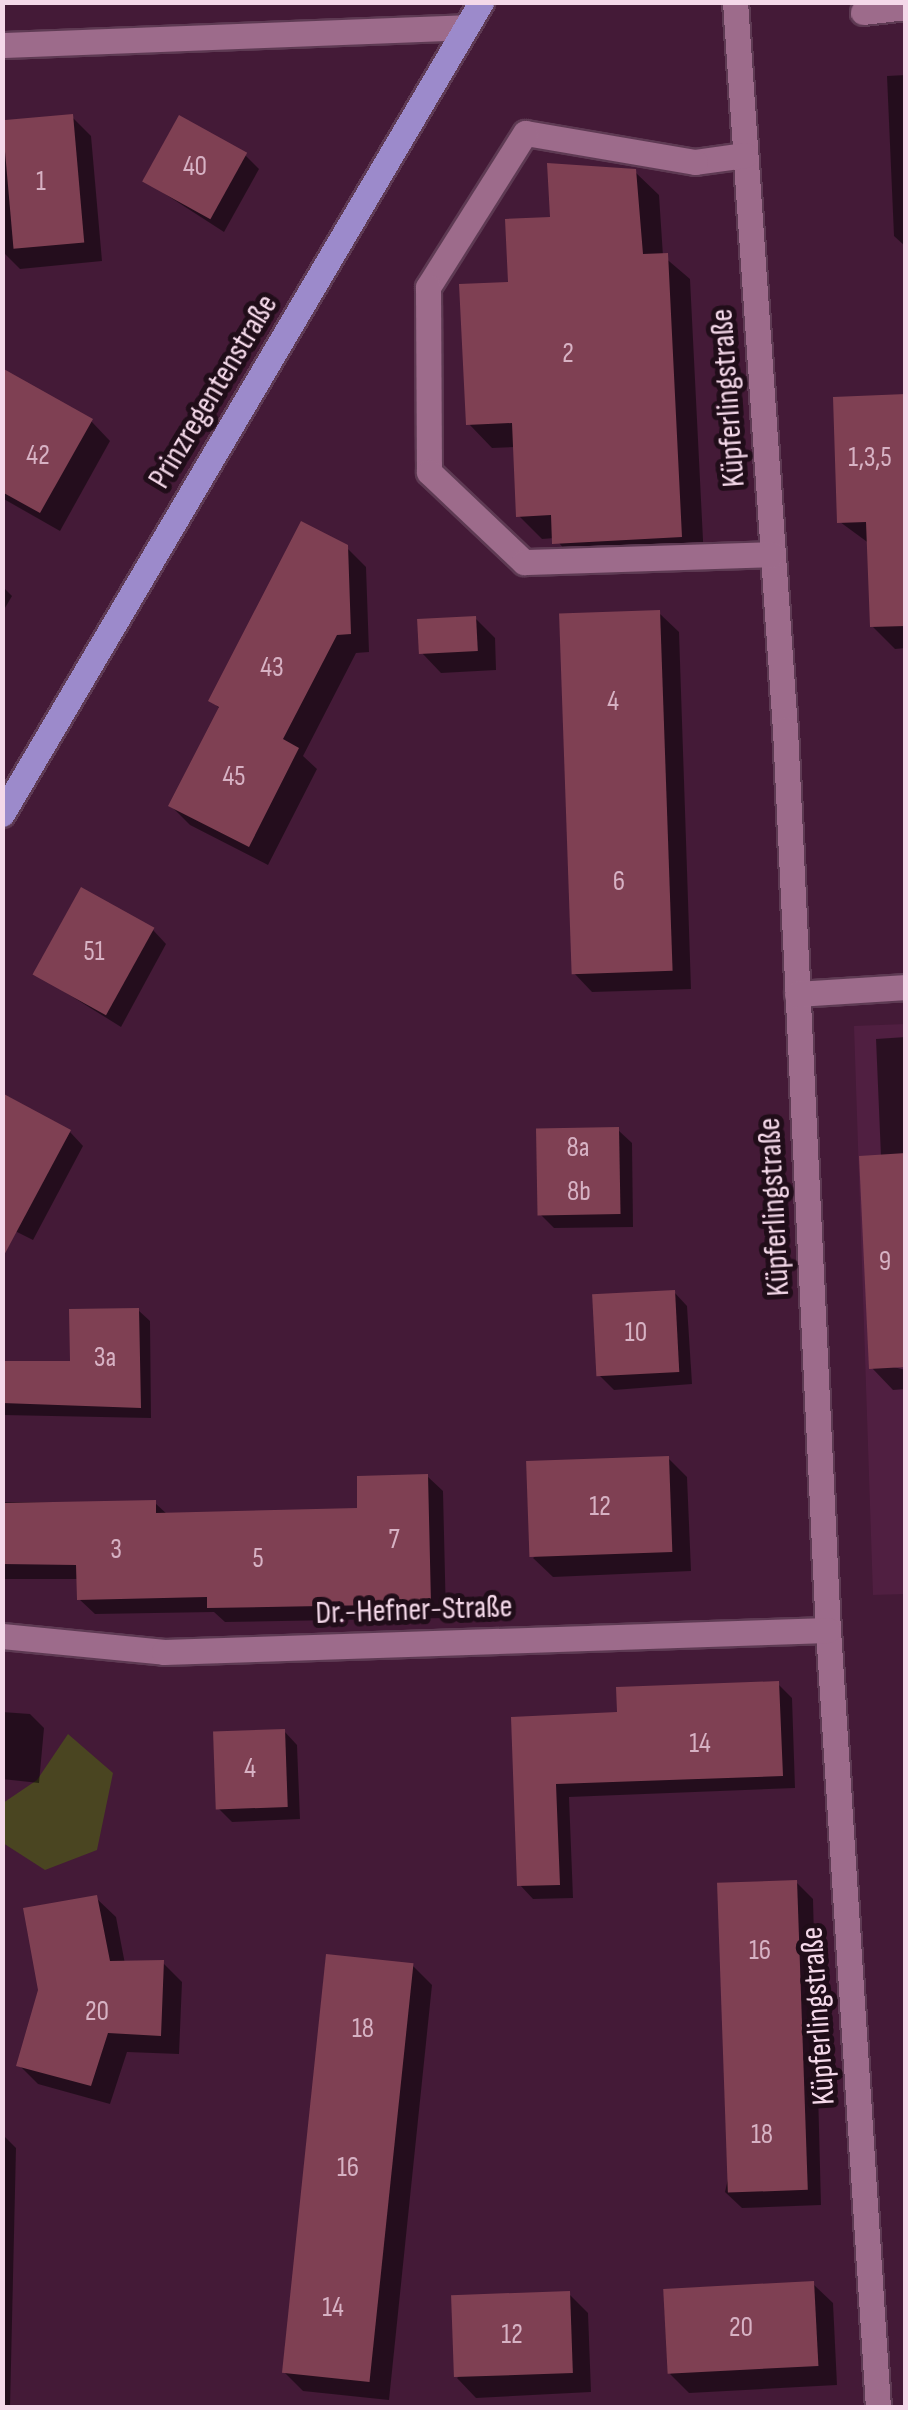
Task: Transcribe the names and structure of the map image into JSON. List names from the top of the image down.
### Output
{
  "streets": {
    "main road": ["Prinzregentenstraße"],
    "street": ["Küpferlingstraße", "Dr.-Hefner-Straße"]
  },
  "crossings": [
    ["Küpferlingstraße", "Dr.-Hefner-Straße"]
  ],
  "house_numbers": [
    "40",
    "1",
    "2",
    "42",
    "1,3,5",
    "43",
    "4",
    "45",
    "6",
    "51",
    "8a",
    "8b",
    "9",
    "10",
    "3a",
    "12",
    "7",
    "3",
    "5",
    "14",
    "4",
    "16",
    "20",
    "18",
    "18",
    "16",
    "14",
    "20",
    "12"
  ]
}
